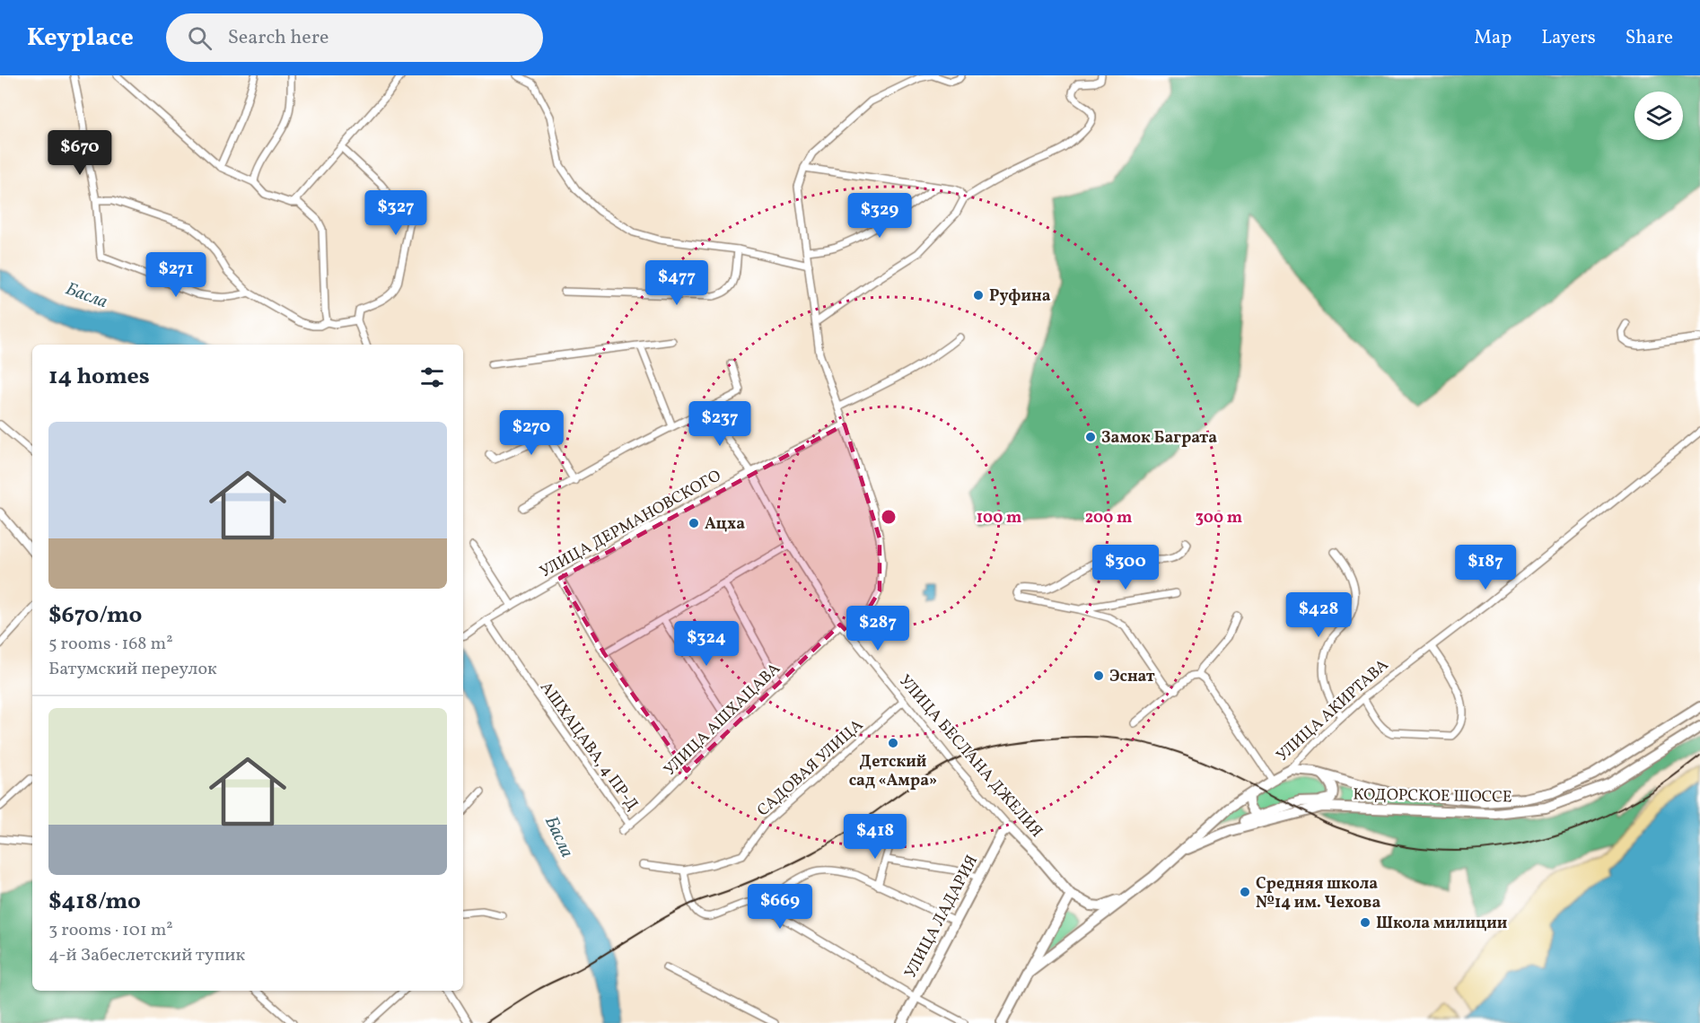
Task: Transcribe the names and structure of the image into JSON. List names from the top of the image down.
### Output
{
  "streets": {
    "highway": [
      "УЛИЦА АКИРТАВА",
      "УЛИЦА БЕСЛАНА ДЖЕЛИЯ",
      "КОДОРСКОЕ ШОССЕ",
      "УЛИЦА ЛАДАРИЯ"
    ],
    "street": [
      "УЛИЦА ДЕРМАНОВСКОГО",
      "УЛИЦА АШХАЦАВА",
      "АШХАЦАВА, 4 ПР-Д",
      "САДОВАЯ УЛИЦА"
    ]
  },
  "crossings": [
    ["УЛИЦА ДЕРМАНОВСКОГО", "АШХАЦАВА, 4 ПР-Д"],
    ["УЛИЦА ДЕРМАНОВСКОГО", "УЛИЦА БЕСЛАНА ДЖЕЛИЯ"],
    ["УЛИЦА АКИРТАВА", "УЛИЦА БЕСЛАНА ДЖЕЛИЯ"],
    ["УЛИЦА АКИРТАВА", "КОДОРСКОЕ ШОССЕ"],
    ["УЛИЦА АШХАЦАВА", "АШХАЦАВА, 4 ПР-Д"],
    ["УЛИЦА АШХАЦАВА", "УЛИЦА БЕСЛАНА ДЖЕЛИЯ"],
    ["УЛИЦА БЕСЛАНА ДЖЕЛИЯ", "САДОВАЯ УЛИЦА"],
    ["УЛИЦА БЕСЛАНА ДЖЕЛИЯ", "УЛИЦА ЛАДАРИЯ"]
  ],
  "water": ["Басла"],
  "places": [
    "Руфина",
    "Замок Баграта",
    "Ацха",
    "Эснат",
    "Детский сад «Амра»",
    "Средняя школа №14 им. Чехова",
    "Школа милиции"
  ],
  "page": {
    "header": "Keyplace",
    "search": "Search here",
    "nav": ["Map", "Layers", "Share"],
    "price": [
      "$670",
      "$327",
      "$329",
      "$271",
      "$477",
      "$237",
      "$270",
      "$300",
      "$187",
      "$428",
      "$287",
      "$324",
      "$418",
      "$669"
    ],
    "heading": "14 homes",
    "list": [
      {
        "name": "$670/mo",
        "note": "5 rooms · 168 m² · Батумский переулок"
      },
      {
        "name": "$418/mo",
        "note": "3 rooms · 101 m² · 4-й Забеслетский тупик"
      }
    ]
  },
  "rings": ["100 m", "200 m", "300 m"]
}
